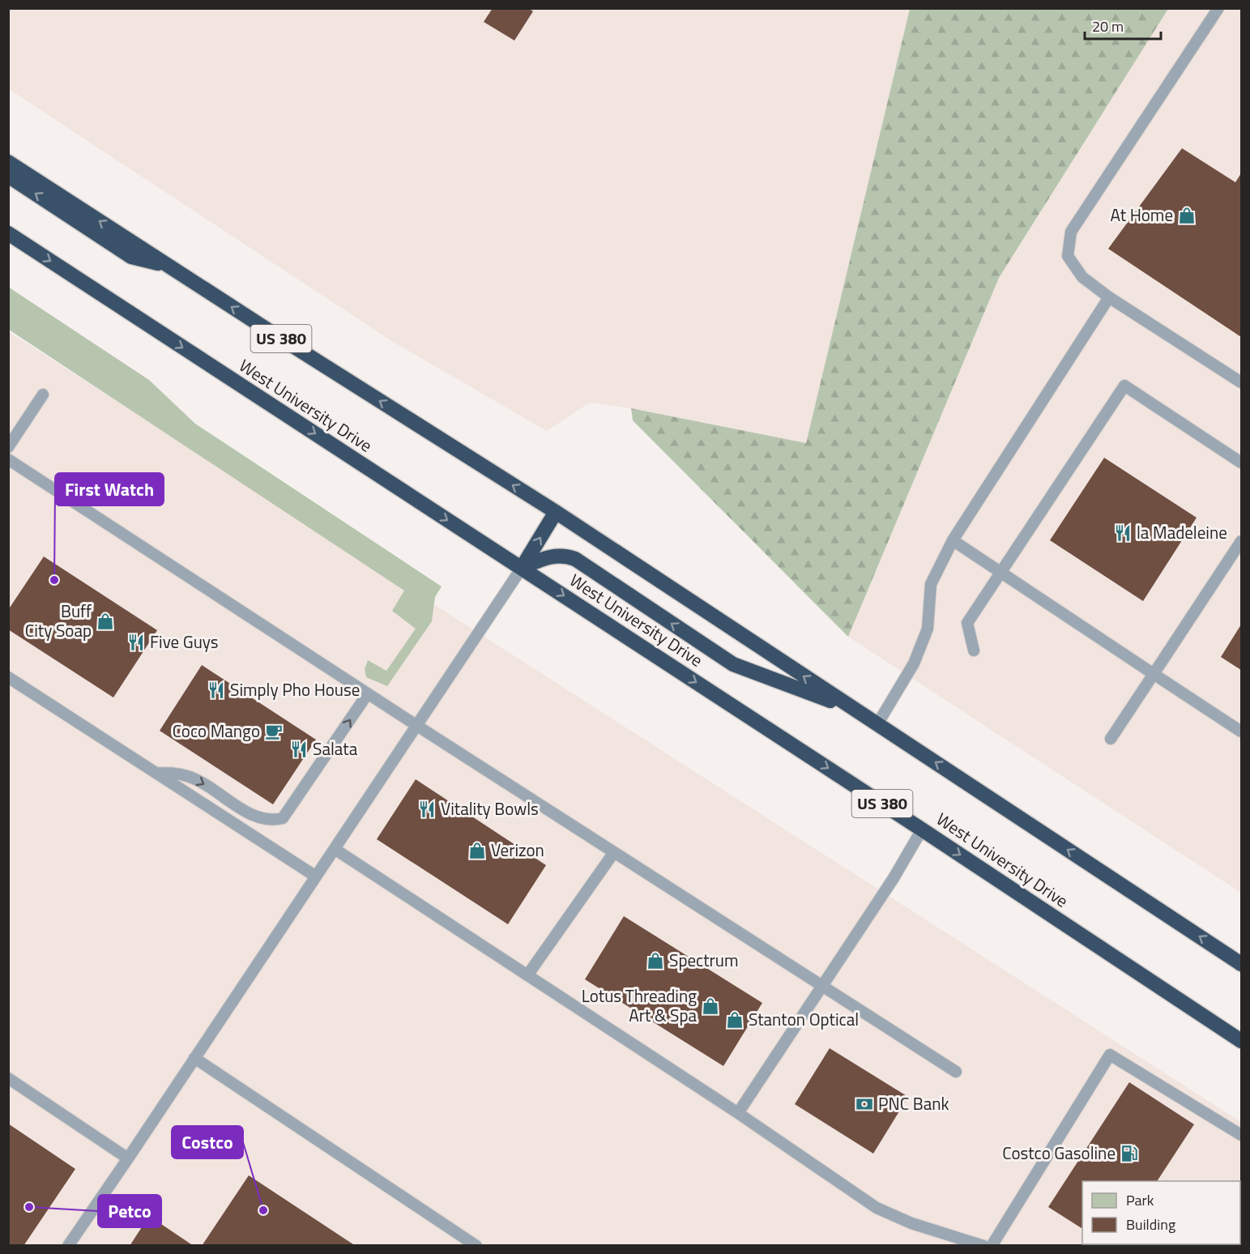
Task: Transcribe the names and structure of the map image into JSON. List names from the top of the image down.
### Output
{
  "streets": {
    "highway": ["US 380", "West University Drive"]
  },
  "places": {
    "shop": [
      "At Home",
      "Buff City Soap",
      "Verizon",
      "Spectrum",
      "Lotus Threading Art & Spa",
      "Stanton Optical"
    ],
    "restaurant": [
      "la Madeleine",
      "Five Guys",
      "Simply Pho House",
      "Salata",
      "Vitality Bowls"
    ],
    "other": ["First Watch", "Petco", "Costco"],
    "cafe": ["Coco Mango"],
    "bank": ["PNC Bank"],
    "fuel station": ["Costco Gasoline"]
  },
  "legend": ["Park", "Building"],
  "scale_bar": "20 m"
}
